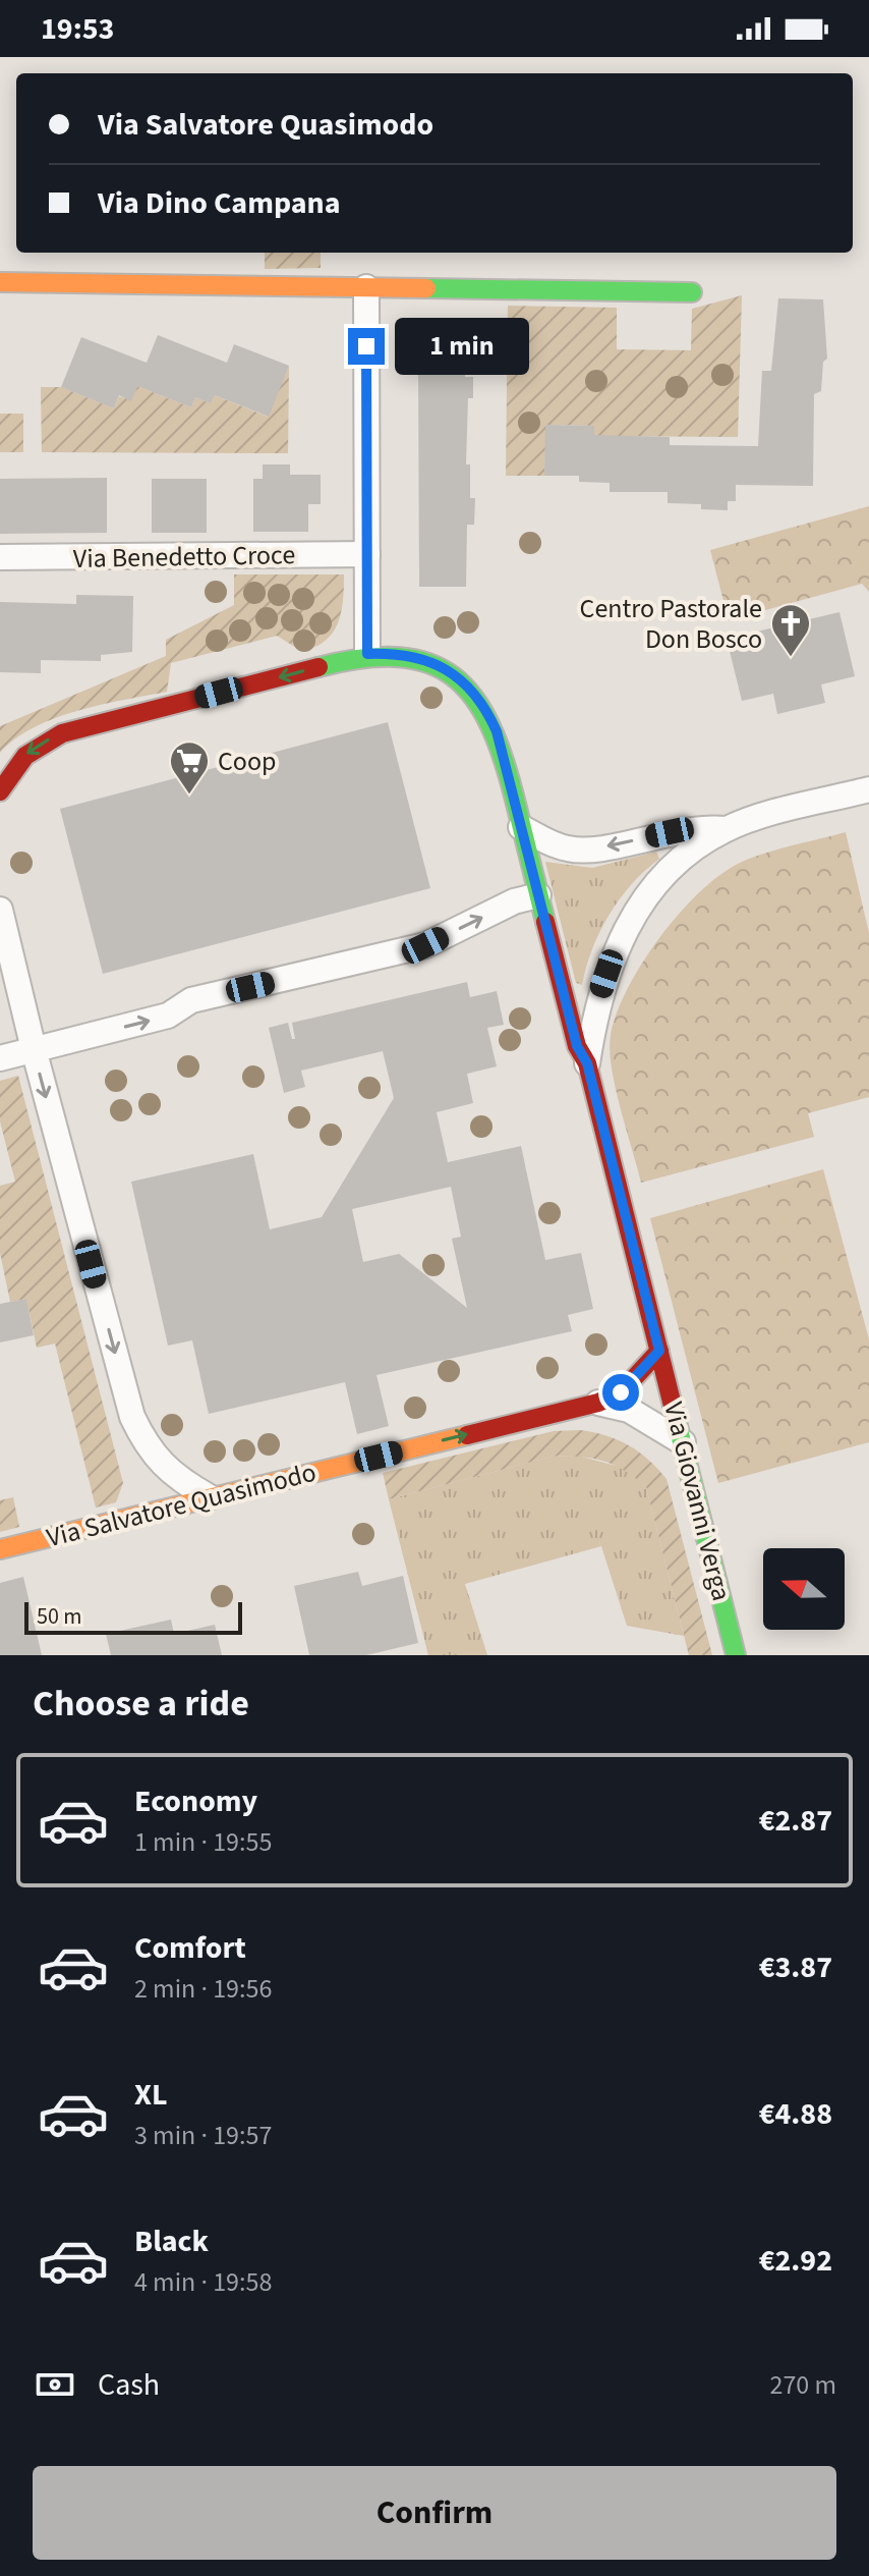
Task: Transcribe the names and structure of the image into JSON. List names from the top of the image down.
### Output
{
  "streets": {
    "street": ["Via Benedetto Croce", "Via Giovanni Verga", "Via Salvatore Quasimodo"]
  },
  "crossings": [
    ["Via Giovanni Verga", "Via Salvatore Quasimodo"]
  ],
  "one_way": ["Via Salvatore Quasimodo"],
  "places": {
    "church": ["Centro Pastorale Don Bosco"],
    "supermarket": ["Coop"]
  },
  "scale_bar": "50 m",
  "north": "left",
  "page": {
    "status": "19:53",
    "banner": ["Via Salvatore Quasimodo", "Via Dino Campana"],
    "bubble": "1 min",
    "scale": "50 m",
    "heading": "Choose a ride",
    "list": [
      {
        "name": "Economy",
        "note": "1 min · 19:55",
        "value": "€2.87"
      },
      {
        "name": "Comfort",
        "note": "2 min · 19:56",
        "value": "€3.87"
      },
      {
        "name": "XL",
        "note": "3 min · 19:57",
        "value": "€4.88"
      },
      {
        "name": "Black",
        "note": "4 min · 19:58",
        "value": "€2.92"
      }
    ],
    "pay": ["Cash", "270 m"],
    "buttons": "Confirm"
  }
}
